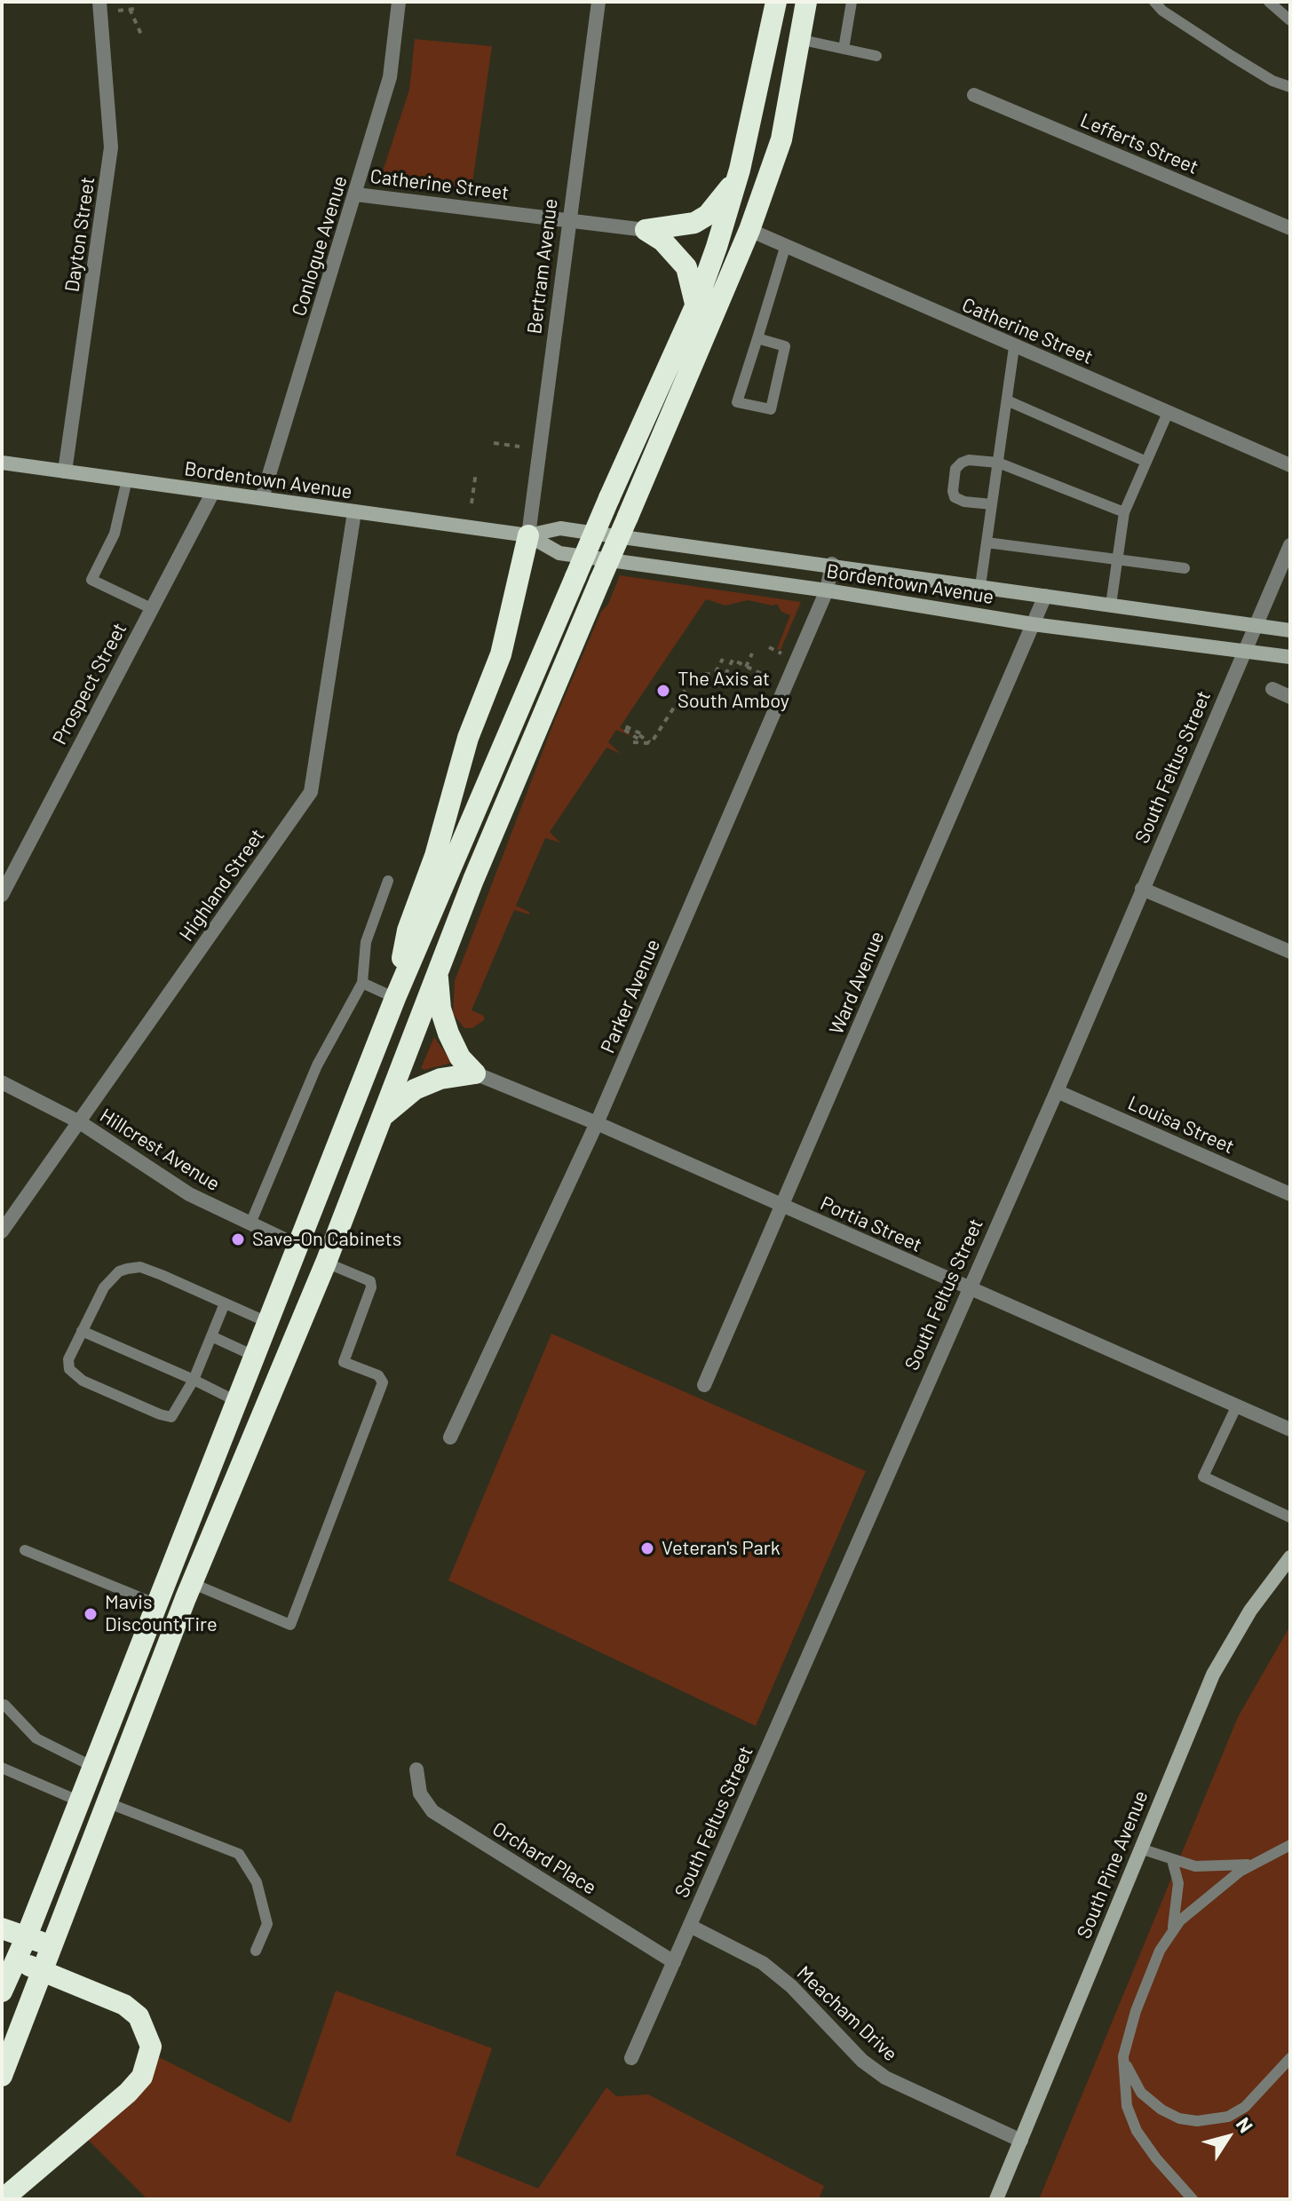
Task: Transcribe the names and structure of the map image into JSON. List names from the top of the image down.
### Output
{
  "streets": {
    "street": [
      "Lefferts Street",
      "Catherine Street",
      "Dayton Street",
      "Conlogue Avenue",
      "Bertram Avenue",
      "Bordentown Avenue",
      "Prospect Street",
      "South Feltus Street",
      "Highland Street",
      "Ward Avenue",
      "Parker Avenue",
      "Louisa Street",
      "Hillcrest Avenue",
      "Portia Street",
      "Orchard Place",
      "South Pine Avenue",
      "Meacham Drive"
    ]
  },
  "crossings": [
    ["Catherine Street", "Conlogue Avenue"],
    ["Catherine Street", "Bertram Avenue"],
    ["Dayton Street", "Bordentown Avenue"],
    ["Conlogue Avenue", "Bordentown Avenue"],
    ["Bertram Avenue", "Bordentown Avenue"],
    ["Bordentown Avenue", "Prospect Street"],
    ["Bordentown Avenue", "South Feltus Street"],
    ["Bordentown Avenue", "Highland Street"],
    ["Bordentown Avenue", "Ward Avenue"],
    ["Bordentown Avenue", "Parker Avenue"],
    ["South Feltus Street", "Louisa Street"],
    ["South Feltus Street", "Portia Street"],
    ["South Feltus Street", "Orchard Place"],
    ["South Feltus Street", "Meacham Drive"],
    ["Highland Street", "Hillcrest Avenue"],
    ["Ward Avenue", "Portia Street"],
    ["Parker Avenue", "Portia Street"],
    ["South Pine Avenue", "Meacham Drive"]
  ],
  "places": [
    "The Axis at South Amboy",
    "Save-On Cabinets",
    "Veteran's Park",
    "Mavis Discount Tire"
  ],
  "north": "top right"
}
